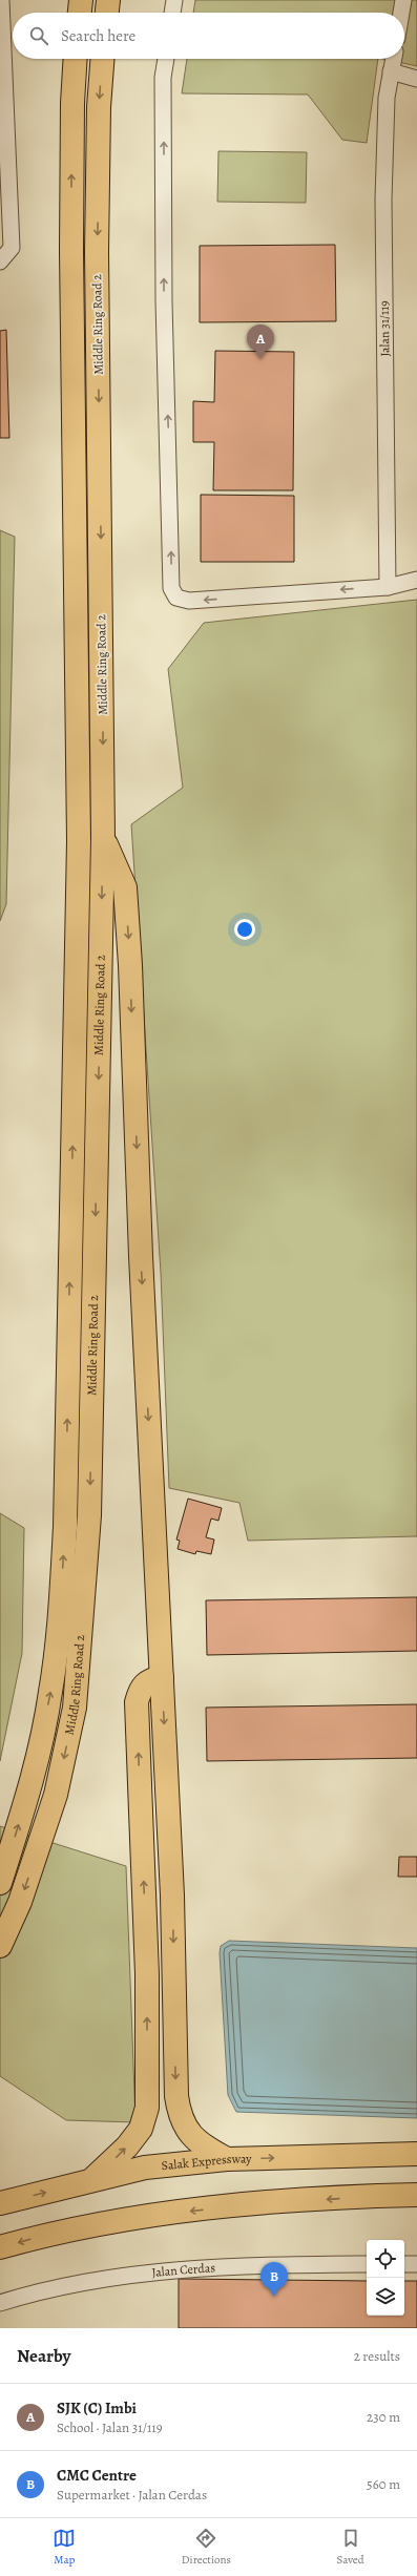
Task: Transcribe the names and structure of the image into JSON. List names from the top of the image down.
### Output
{
  "streets": {
    "highway": ["Middle Ring Road 2", "Salak Expressway"],
    "street": ["Jalan 31/119", "Jalan Cerdas"]
  },
  "page": {
    "search": "Search here",
    "pins": ["A", "B"],
    "heading": ["Nearby", "2 results"],
    "list": [
      {
        "mark": "A",
        "name": "SJK (C) Imbi",
        "note": "School · Jalan 31/119",
        "value": "230 m"
      },
      {
        "mark": "B",
        "name": "CMC Centre",
        "note": "Supermarket · Jalan Cerdas",
        "value": "560 m"
      }
    ],
    "nav": ["Map", "Directions", "Saved"]
  }
}
